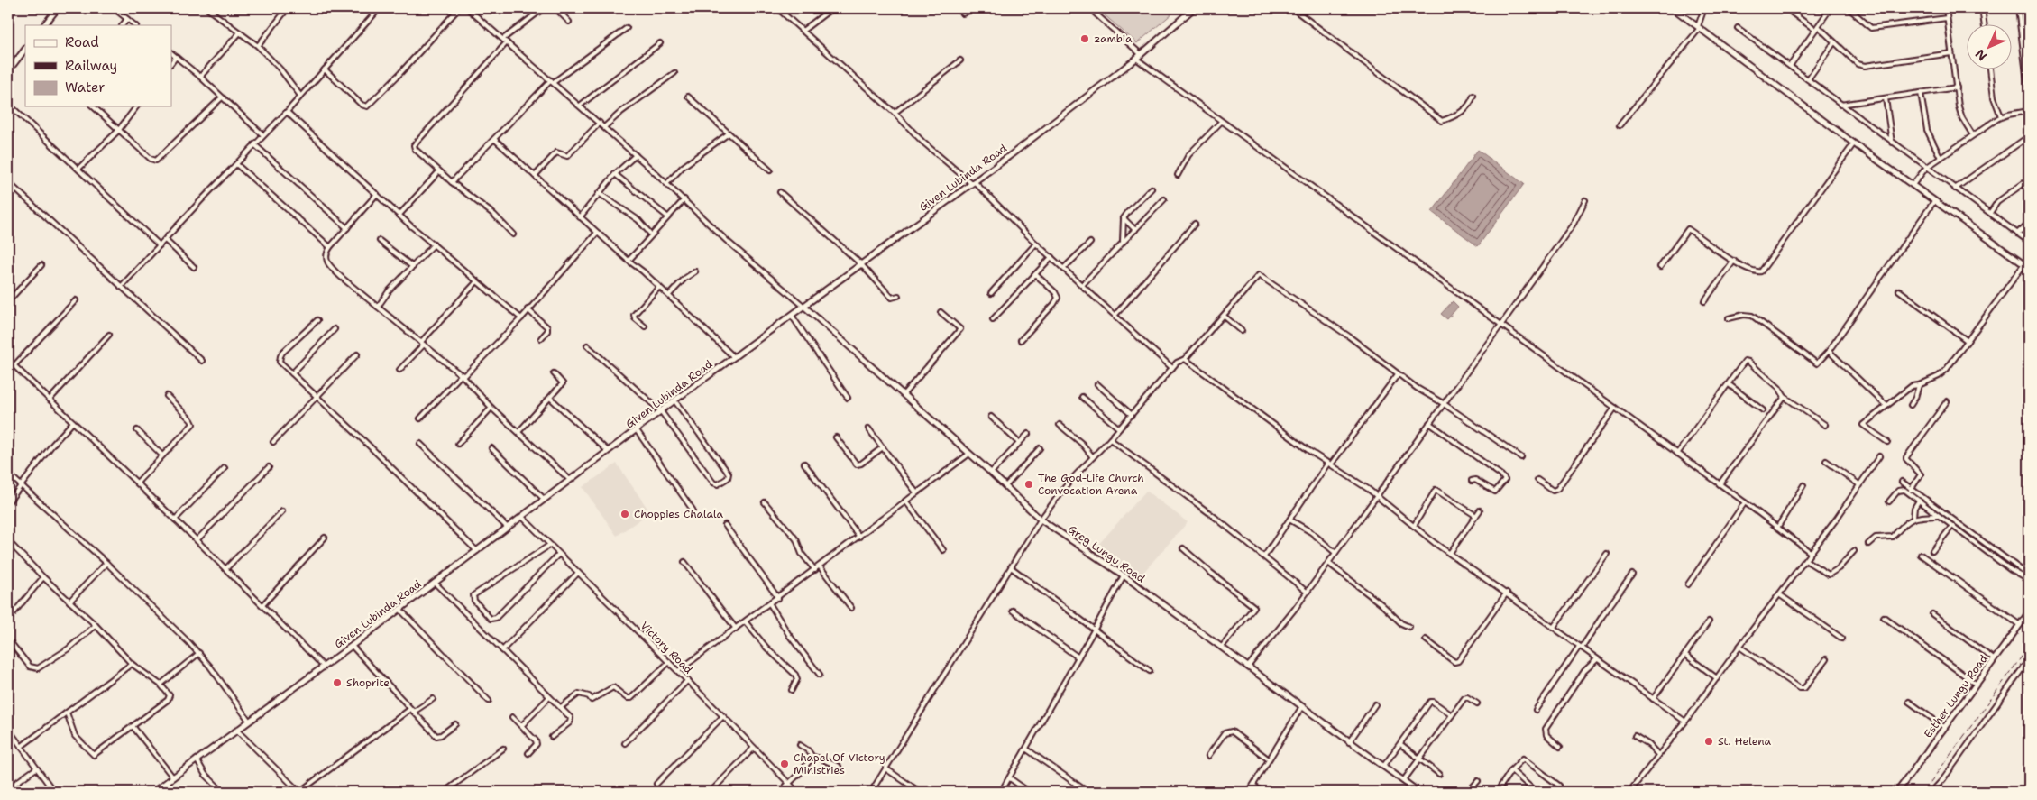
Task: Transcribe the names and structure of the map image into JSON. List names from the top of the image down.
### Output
{
  "streets": {
    "street": [
      "Given Lubinda Road",
      "Greg Lungu Road",
      "Victory Road",
      "Esther Lungu Road"
    ]
  },
  "crossings": [
    ["Given Lubinda Road", "Greg Lungu Road"],
    ["Given Lubinda Road", "Victory Road"]
  ],
  "places": [
    "zambia",
    "The God-Life Church Convocation Arena",
    "Choppies Chalala",
    "Shoprite",
    "St. Helena",
    "Chapel Of Victory Ministries"
  ],
  "legend": ["Road", "Railway", "Water"],
  "north": "bottom left"
}
